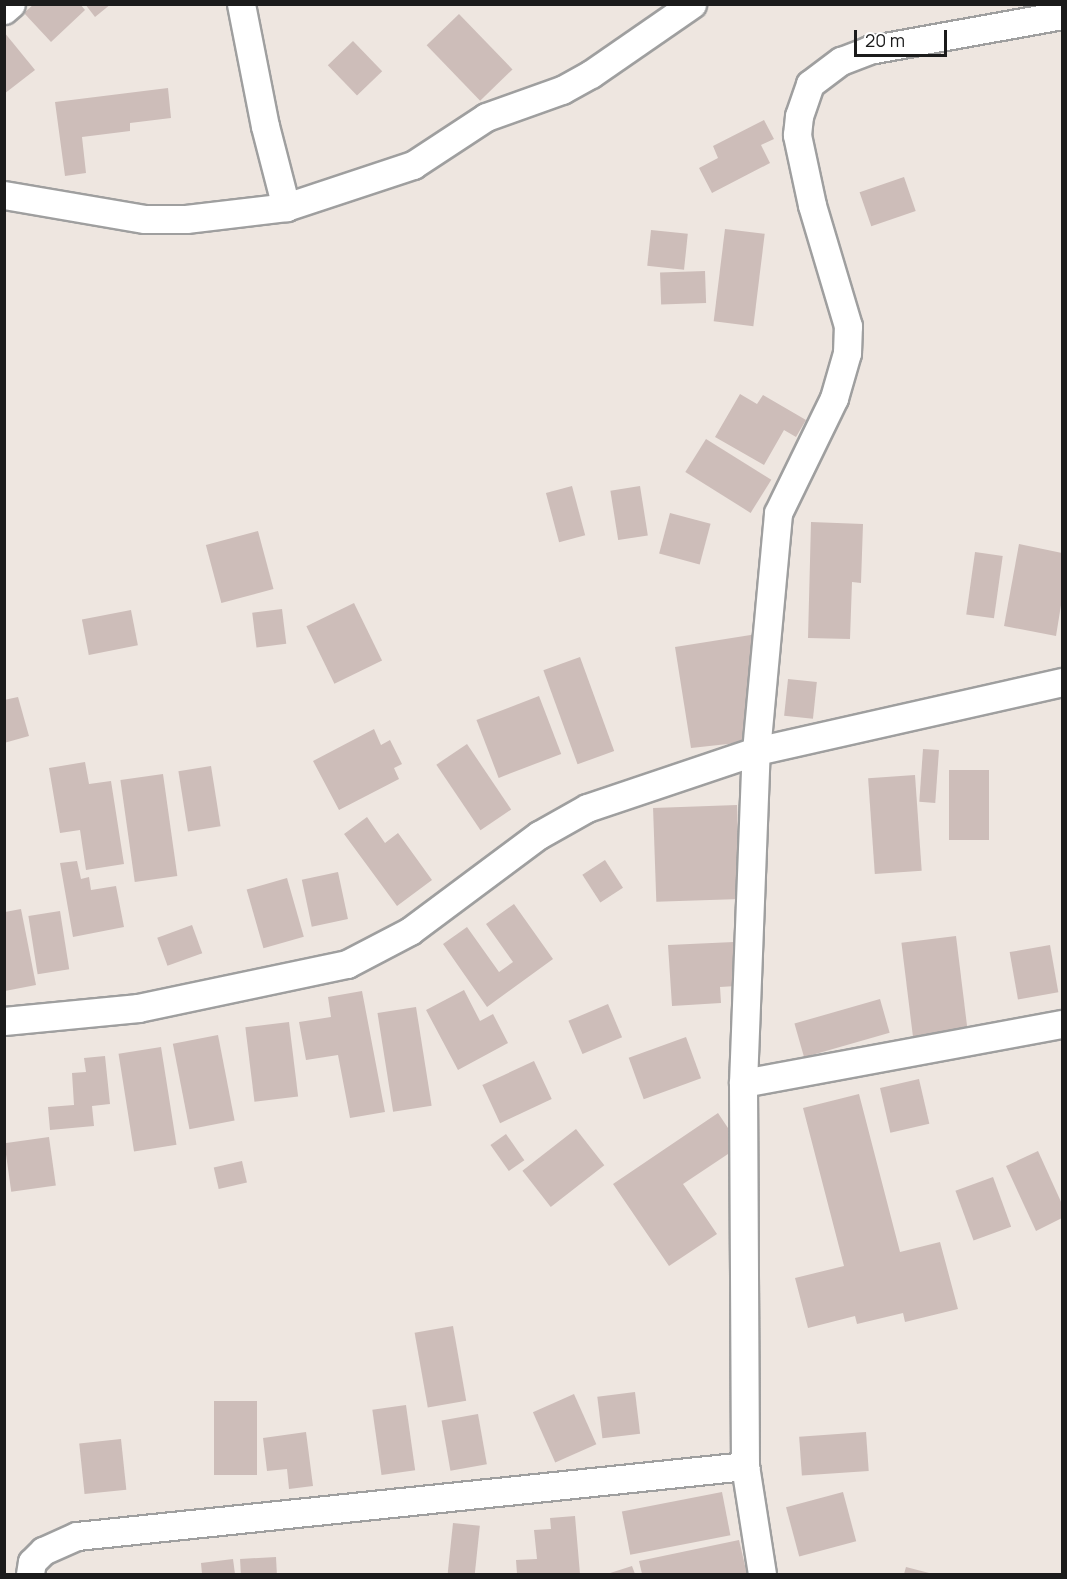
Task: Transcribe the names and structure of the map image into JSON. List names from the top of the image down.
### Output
{
  "scale_bar": "20 m"
}
